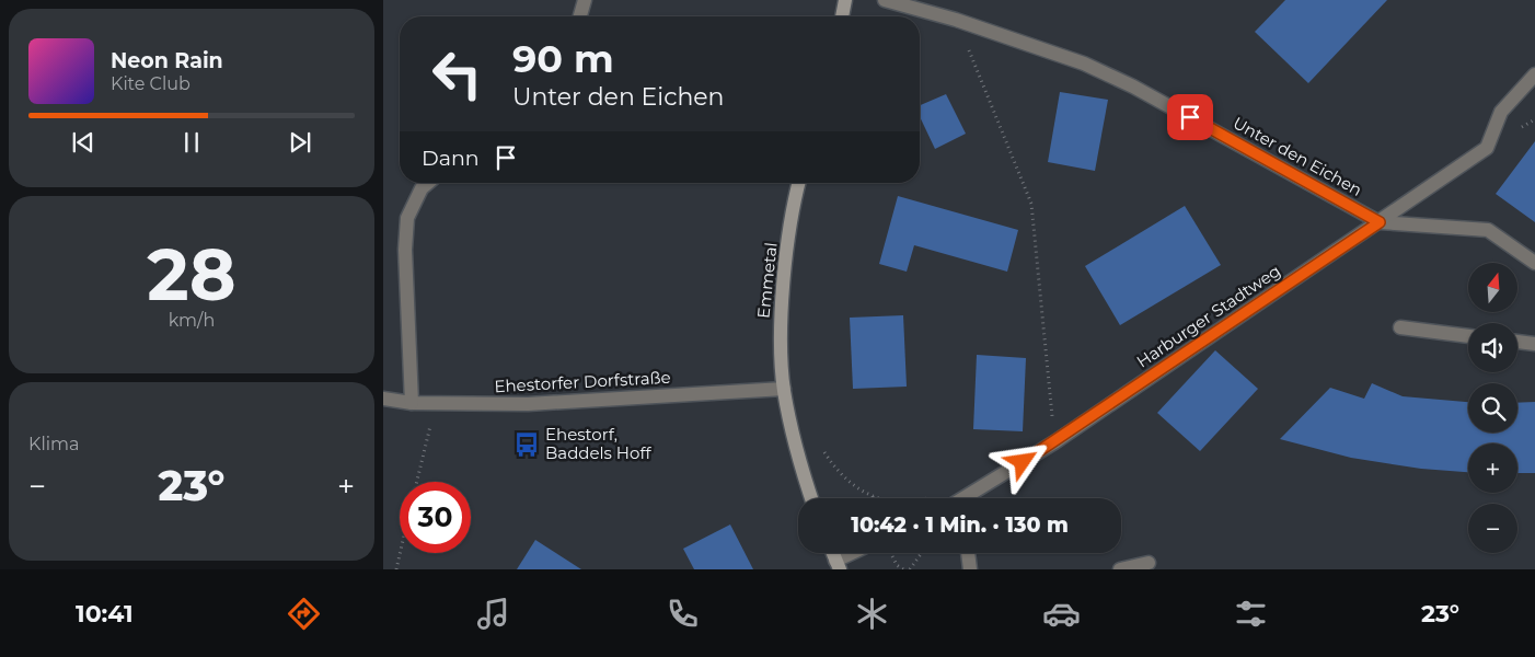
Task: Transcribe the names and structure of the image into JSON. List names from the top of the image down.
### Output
{
  "streets": {
    "main road": ["Emmetal"],
    "street": ["Unter den Eichen", "Harburger Stadtweg", "Ehestorfer Dorfstraße"]
  },
  "crossings": [
    ["Unter den Eichen", "Harburger Stadtweg"],
    ["Emmetal", "Ehestorfer Dorfstraße"]
  ],
  "places": {
    "bus stop": ["Ehestorf, Baddels Hoff"]
  },
  "north": "top",
  "page": {
    "turn": ["90 m", "Unter den Eichen"],
    "song": ["Neon Rain", "Kite Club"],
    "then": "Dann",
    "tile": [
      ["28", "km/h"],
      "Klima"
    ],
    "map_buttons": ["+", "−"],
    "heat": ["−", "23°", "+"],
    "limit": "30",
    "trip": "10:42 · 1 Min. · 130 m",
    "tabs": ["10:41", "23°"]
  }
}
